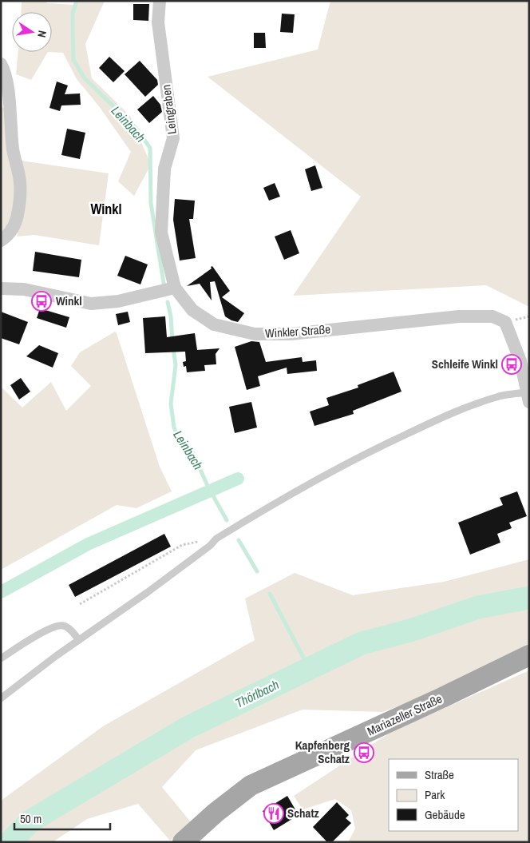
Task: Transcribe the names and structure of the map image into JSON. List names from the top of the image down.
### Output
{
  "streets": {
    "main road": ["Mariazeller Straße"],
    "street": ["Leingraben", "Winkler Straße"]
  },
  "crossings": [
    ["Leingraben", "Winkler Straße"]
  ],
  "districts": ["Winkl"],
  "water": ["Leinbach", "Thörlbach"],
  "places": {
    "bus stop": ["Winkl", "Schleife Winkl", "Kapfenberg Schatz"],
    "restaurant": ["Schatz"]
  },
  "legend": ["Straße", "Park", "Gebäude"],
  "scale_bar": "50 m",
  "north": "right"
}
